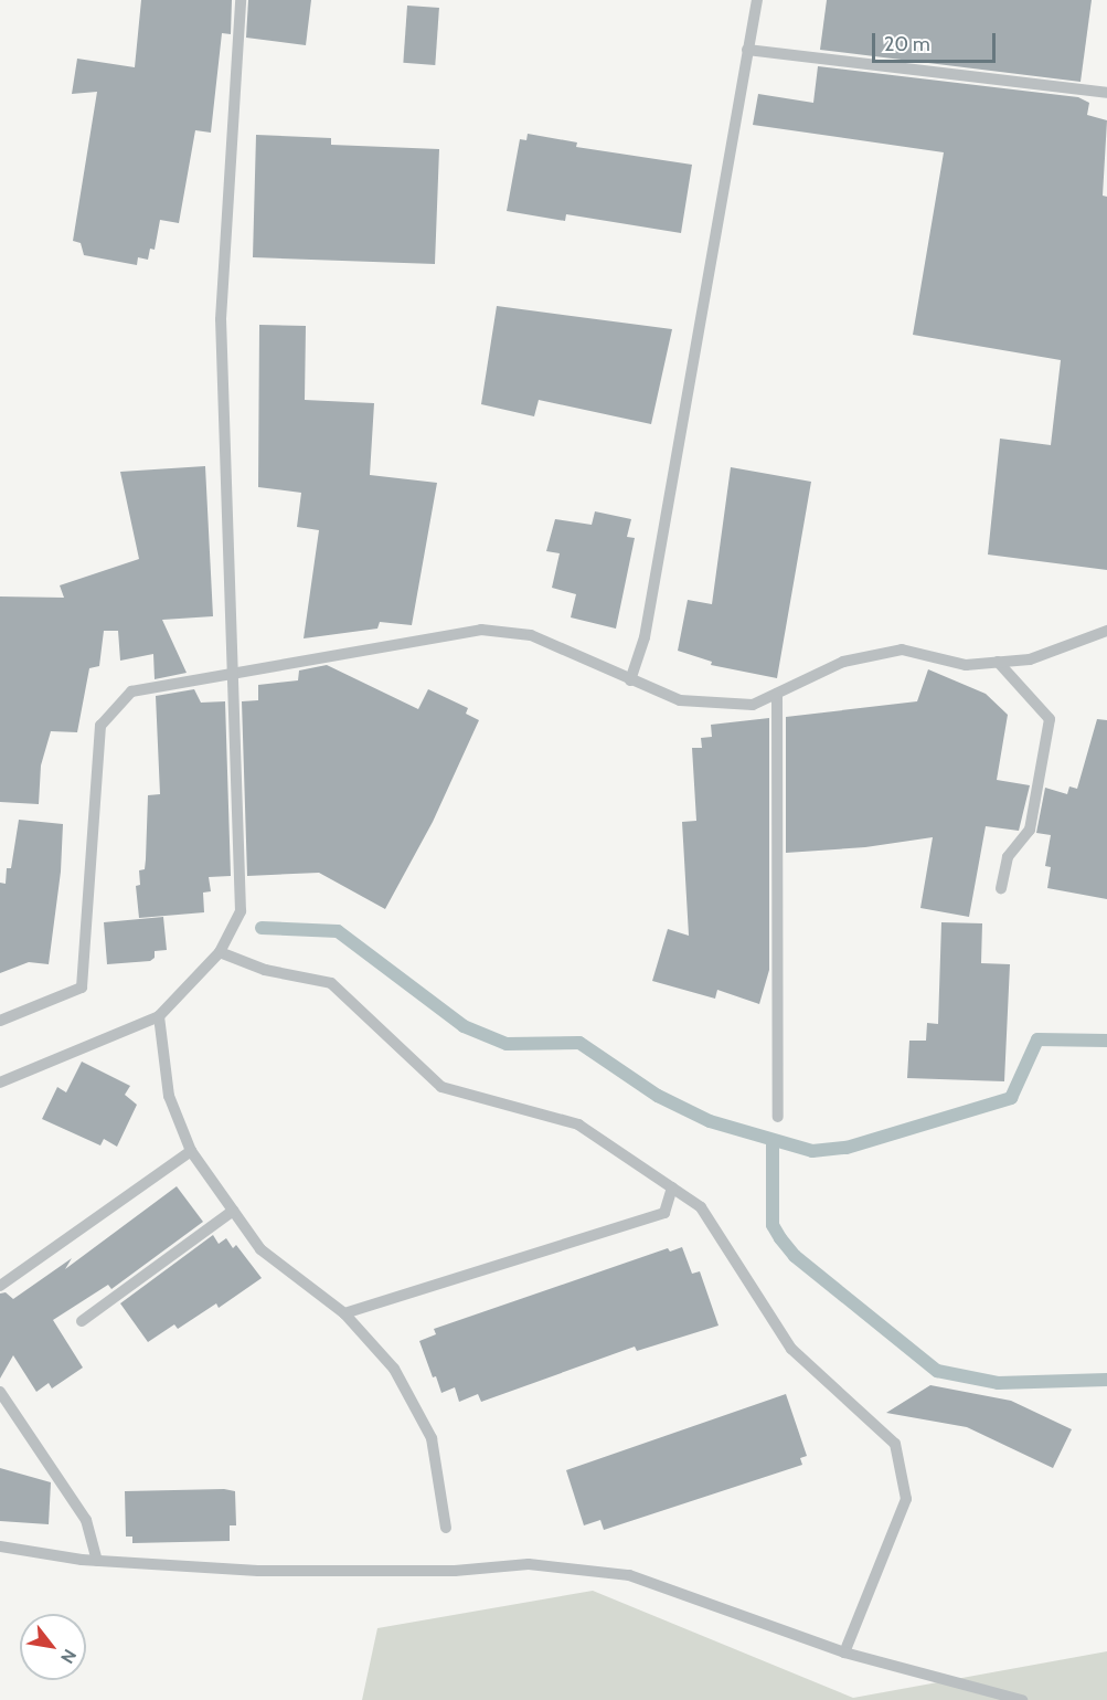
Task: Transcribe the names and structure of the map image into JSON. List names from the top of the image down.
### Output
{
  "scale_bar": "20 m",
  "north": "bottom right"
}
